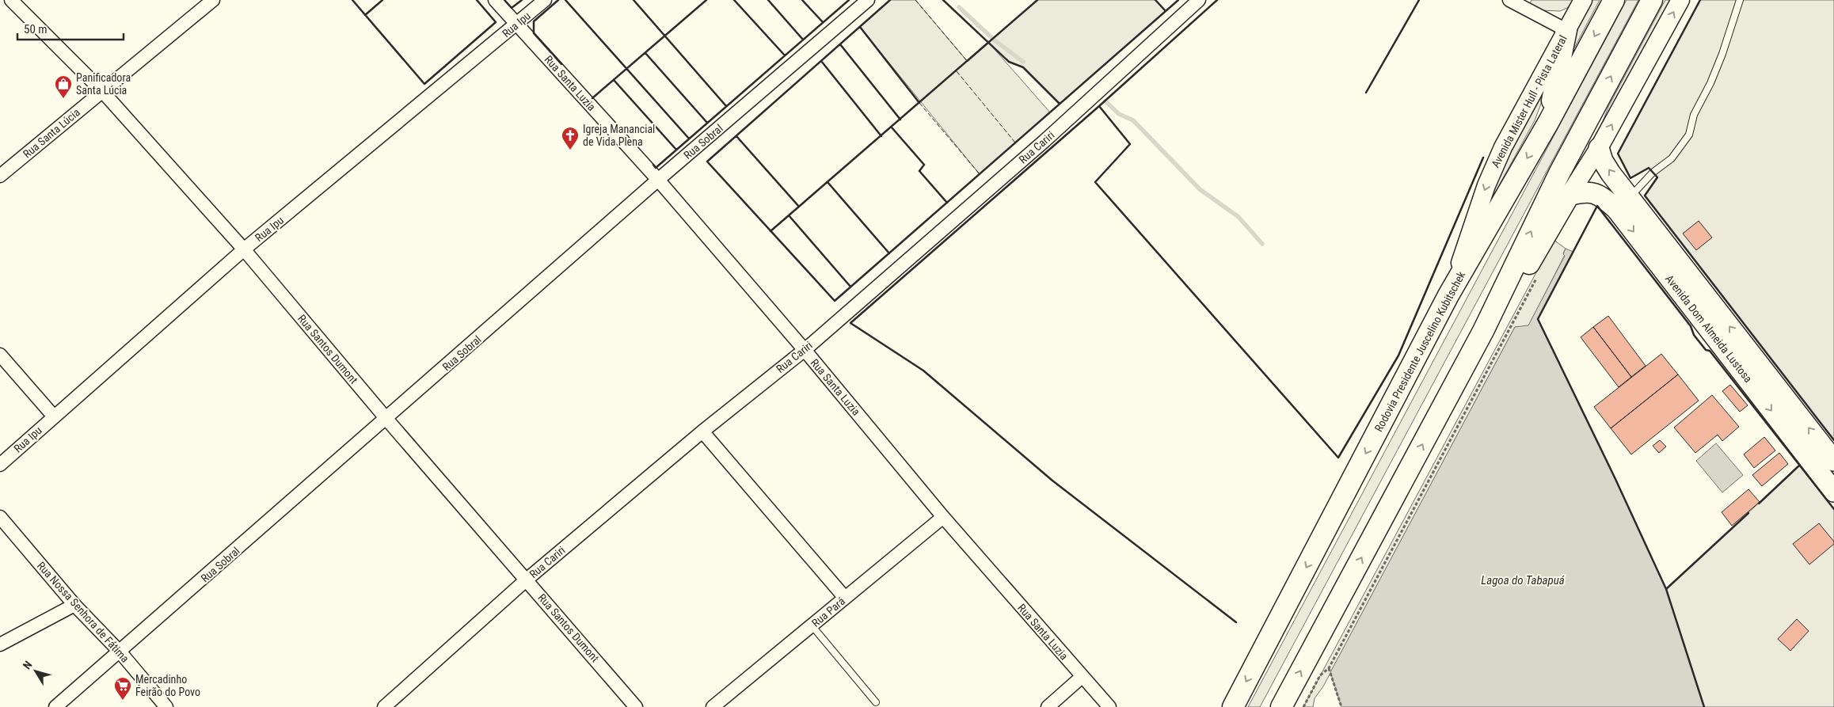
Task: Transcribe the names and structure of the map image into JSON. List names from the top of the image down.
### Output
{
  "streets": {
    "highway": ["Rodovia Presidente Juscelino Kubitschek"],
    "main road": ["Avenida Mister Hull - Pista Lateral", "Avenida Dom Almeida Lustosa"],
    "street": [
      "Rua Ipu",
      "Rua Santa Luzia",
      "Rua Santa Lúcia",
      "Rua Sobral",
      "Rua Cariri",
      "Rua Santos Dumont",
      "Rua Nossa Senhora de Fátima",
      "Rua Pará"
    ]
  },
  "crossings": [
    ["Rua Ipu", "Rua Santa Luzia"],
    ["Rua Ipu", "Rua Santos Dumont"],
    ["Rua Santa Luzia", "Rua Sobral"],
    ["Rua Santa Luzia", "Rua Cariri"],
    ["Rua Santa Luzia", "Rua Pará"],
    ["Avenida Mister Hull - Pista Lateral", "Rodovia Presidente Juscelino Kubitschek"],
    ["Rua Santa Lúcia", "Rua Santos Dumont"],
    ["Rua Sobral", "Rua Santos Dumont"],
    ["Rua Sobral", "Rua Nossa Senhora de Fátima"],
    ["Rua Cariri", "Rua Santos Dumont"]
  ],
  "water": ["Lagoa do Tabapuá"],
  "places": {
    "shop": ["Panificadora Santa Lúcia"],
    "church": ["Igreja Manancial de Vida Plena"],
    "supermarket": ["Mercadinho Feirão do Povo"]
  },
  "scale_bar": "50 m",
  "north": "top left"
}
